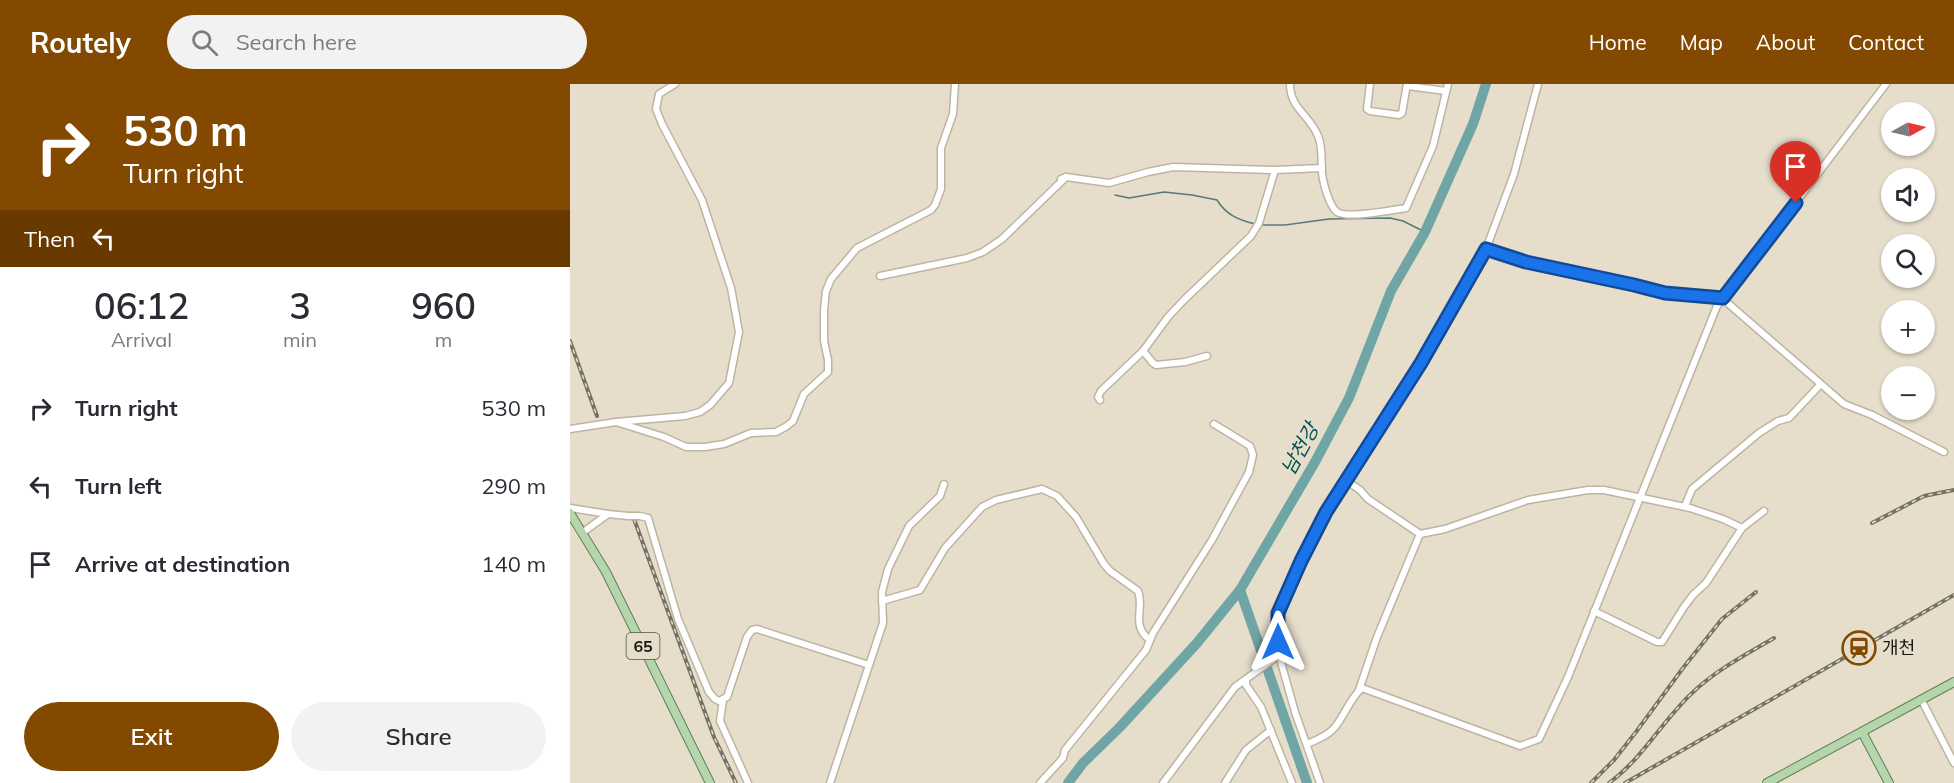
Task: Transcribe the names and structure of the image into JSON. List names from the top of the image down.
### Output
{
  "streets": {
    "main road": ["65"]
  },
  "water": ["남천강"],
  "places": {
    "station": ["개천"]
  },
  "north": "right",
  "page": {
    "header": "Routely",
    "search": "Search here",
    "nav": [
      "Home",
      "Map",
      "About",
      "Contact"
    ],
    "turn": ["530 m", "Turn right"],
    "map_buttons": ["+", "−"],
    "then": "Then",
    "eta": [
      "06:12",
      "Arrival",
      "3",
      "min",
      "960",
      "m"
    ],
    "list": [
      {
        "name": "Turn right",
        "value": "530 m"
      },
      {
        "name": "Turn left",
        "value": "290 m"
      },
      {
        "name": "Arrive at destination",
        "value": "140 m"
      }
    ],
    "buttons": ["Exit", "Share"]
  }
}
